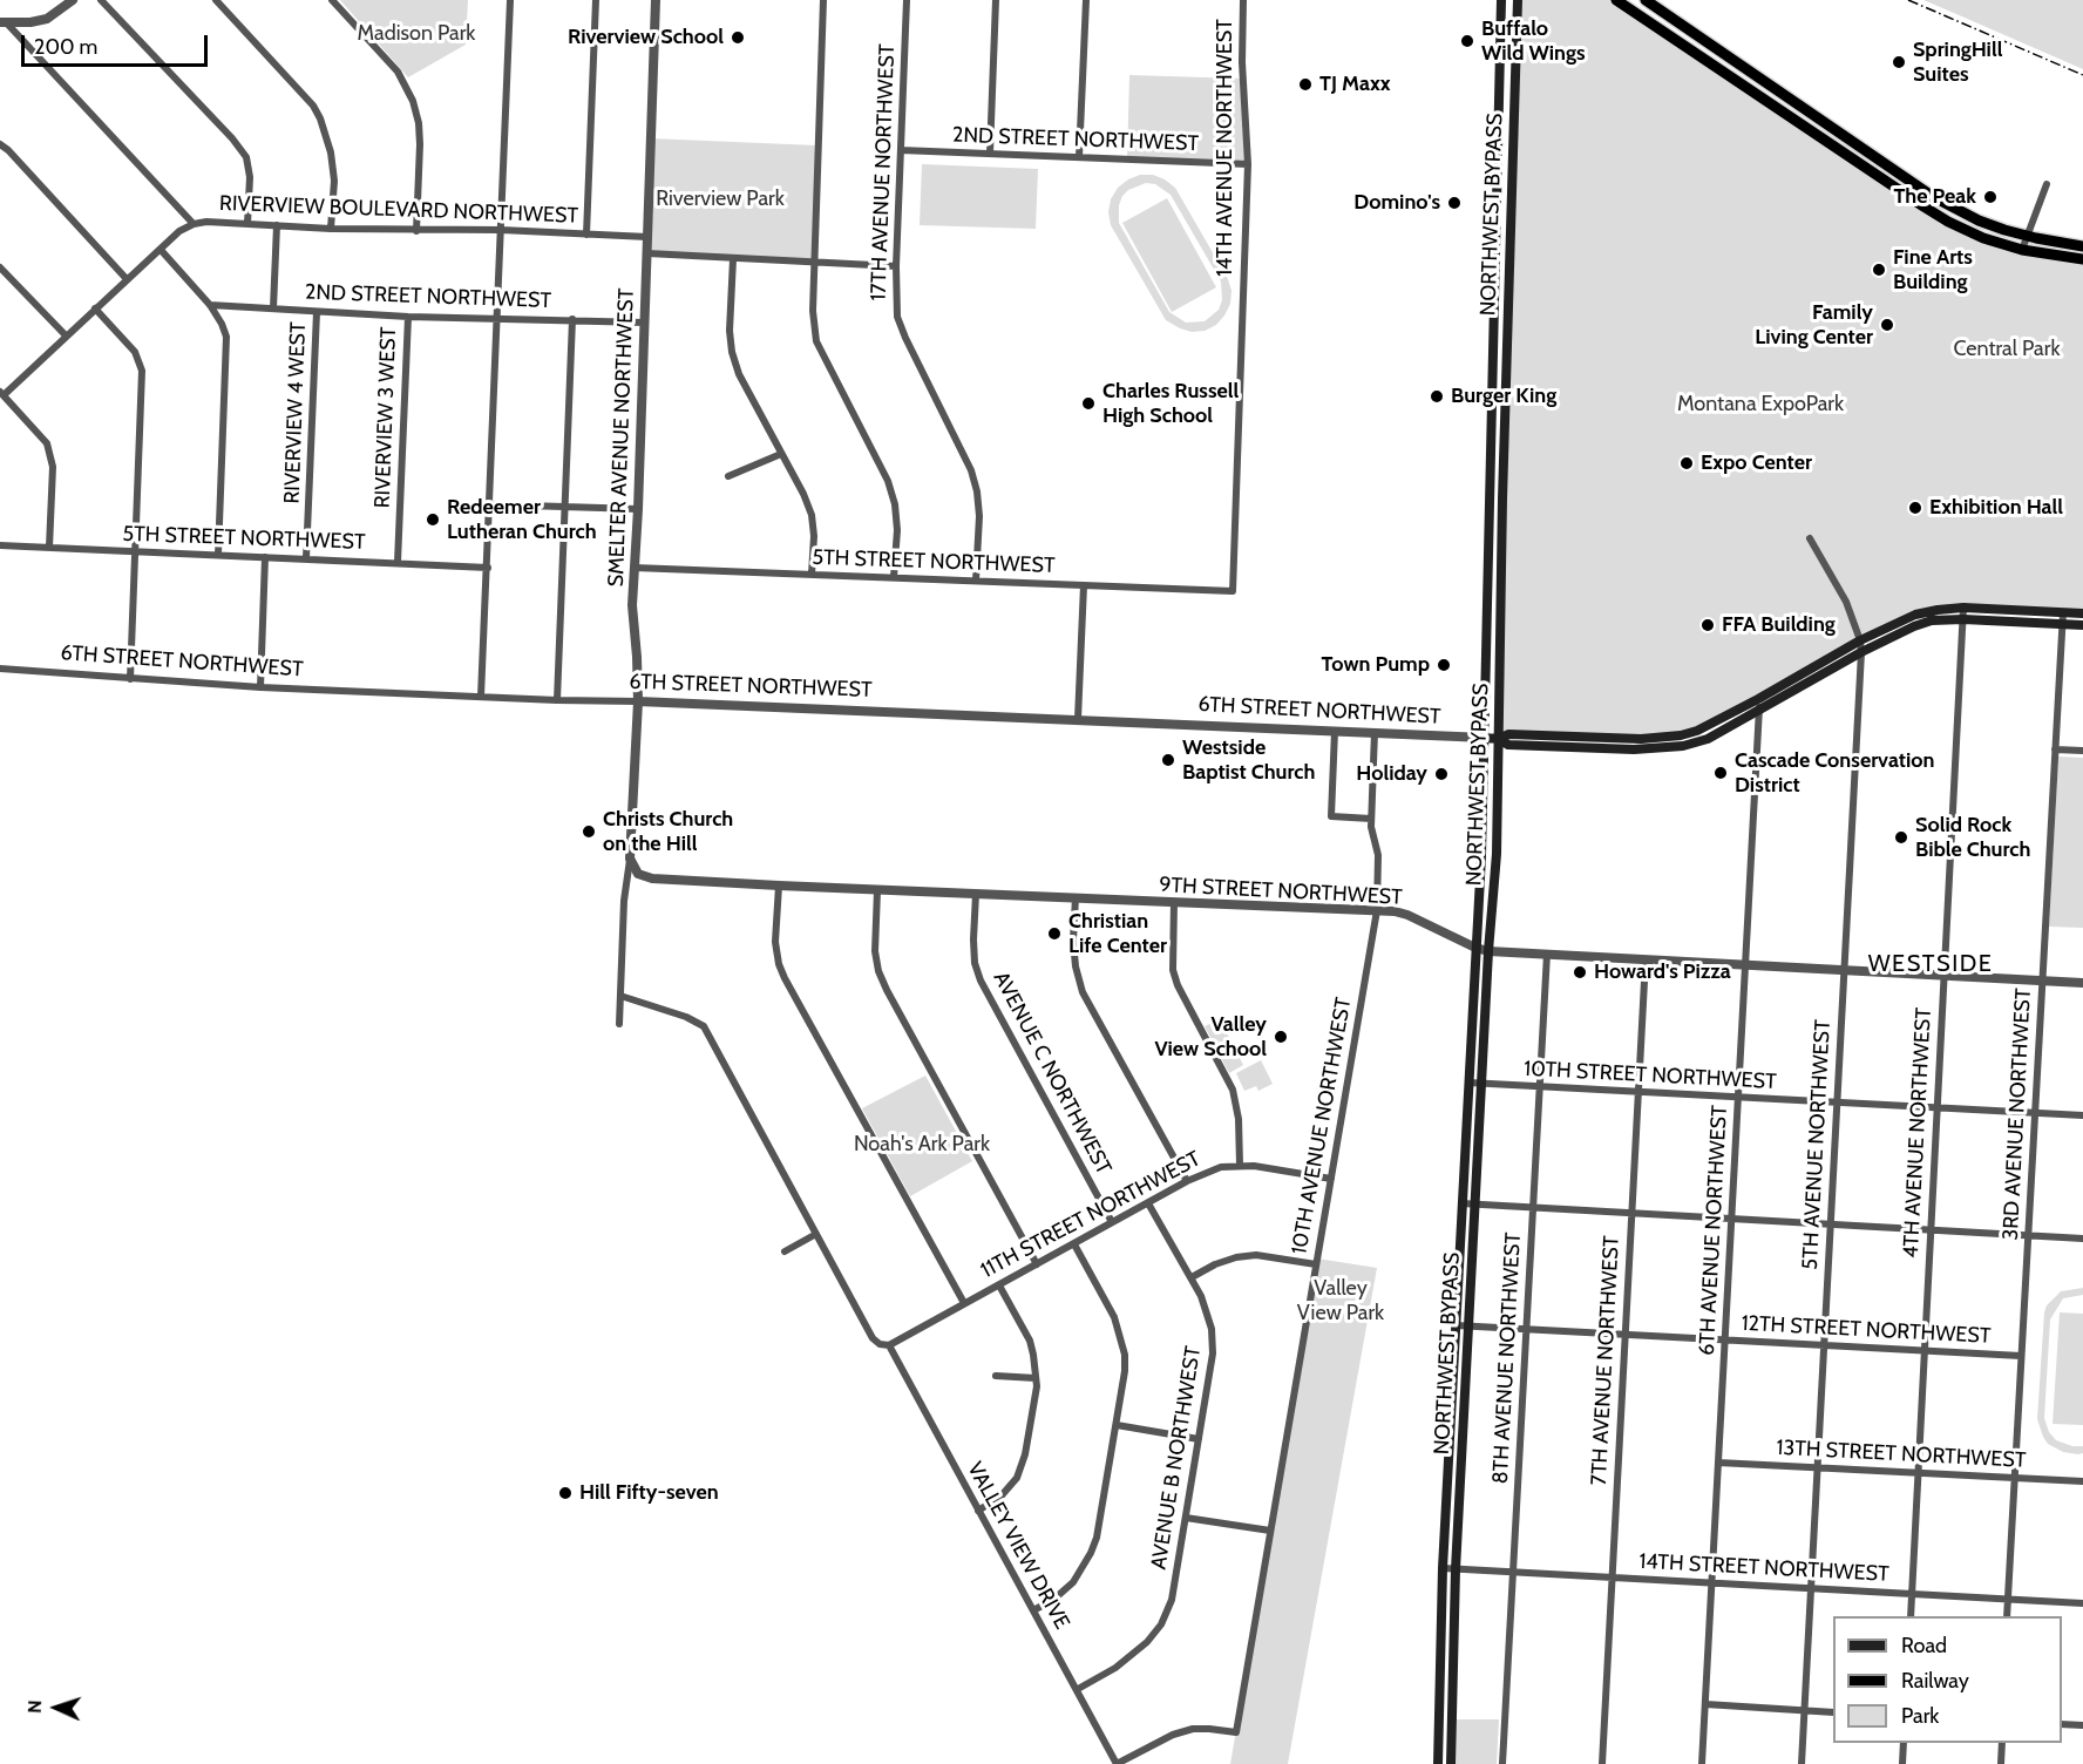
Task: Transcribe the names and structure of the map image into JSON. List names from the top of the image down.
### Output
{
  "streets": {
    "main road": ["NORTHWEST BYPASS", "6TH STREET NORTHWEST"],
    "street": [
      "2ND STREET NORTHWEST",
      "14TH AVENUE NORTHWEST",
      "17TH AVENUE NORTHWEST",
      "RIVERVIEW BOULEVARD NORTHWEST",
      "RIVERVIEW 4 WEST",
      "RIVERVIEW 3 WEST",
      "SMELTER AVENUE NORTHWEST",
      "5TH STREET NORTHWEST",
      "9TH STREET NORTHWEST",
      "AVENUE C NORTHWEST",
      "10TH STREET NORTHWEST",
      "3RD AVENUE NORTHWEST",
      "10TH AVENUE NORTHWEST",
      "4TH AVENUE NORTHWEST",
      "5TH AVENUE NORTHWEST",
      "11TH STREET NORTHWEST",
      "6TH AVENUE NORTHWEST",
      "12TH STREET NORTHWEST",
      "8TH AVENUE NORTHWEST",
      "7TH AVENUE NORTHWEST",
      "13TH STREET NORTHWEST",
      "AVENUE B NORTHWEST",
      "VALLEY VIEW DRIVE",
      "14TH STREET NORTHWEST"
    ]
  },
  "crossings": [
    ["2ND STREET NORTHWEST", "14TH AVENUE NORTHWEST"],
    ["2ND STREET NORTHWEST", "17TH AVENUE NORTHWEST"],
    ["2ND STREET NORTHWEST", "RIVERVIEW 4 WEST"],
    ["2ND STREET NORTHWEST", "RIVERVIEW 3 WEST"],
    ["2ND STREET NORTHWEST", "SMELTER AVENUE NORTHWEST"],
    ["14TH AVENUE NORTHWEST", "5TH STREET NORTHWEST"],
    ["17TH AVENUE NORTHWEST", "5TH STREET NORTHWEST"],
    ["RIVERVIEW BOULEVARD NORTHWEST", "SMELTER AVENUE NORTHWEST"],
    ["NORTHWEST BYPASS", "6TH STREET NORTHWEST"],
    ["NORTHWEST BYPASS", "9TH STREET NORTHWEST"],
    ["NORTHWEST BYPASS", "10TH STREET NORTHWEST"],
    ["NORTHWEST BYPASS", "12TH STREET NORTHWEST"],
    ["NORTHWEST BYPASS", "14TH STREET NORTHWEST"],
    ["RIVERVIEW 4 WEST", "5TH STREET NORTHWEST"],
    ["RIVERVIEW 3 WEST", "5TH STREET NORTHWEST"],
    ["SMELTER AVENUE NORTHWEST", "5TH STREET NORTHWEST"],
    ["SMELTER AVENUE NORTHWEST", "6TH STREET NORTHWEST"],
    ["SMELTER AVENUE NORTHWEST", "9TH STREET NORTHWEST"],
    ["6TH STREET NORTHWEST", "3RD AVENUE NORTHWEST"],
    ["6TH STREET NORTHWEST", "10TH AVENUE NORTHWEST"],
    ["6TH STREET NORTHWEST", "4TH AVENUE NORTHWEST"],
    ["6TH STREET NORTHWEST", "5TH AVENUE NORTHWEST"],
    ["6TH STREET NORTHWEST", "6TH AVENUE NORTHWEST"],
    ["9TH STREET NORTHWEST", "AVENUE C NORTHWEST"],
    ["9TH STREET NORTHWEST", "3RD AVENUE NORTHWEST"],
    ["9TH STREET NORTHWEST", "10TH AVENUE NORTHWEST"],
    ["9TH STREET NORTHWEST", "4TH AVENUE NORTHWEST"],
    ["9TH STREET NORTHWEST", "5TH AVENUE NORTHWEST"],
    ["9TH STREET NORTHWEST", "6TH AVENUE NORTHWEST"],
    ["9TH STREET NORTHWEST", "8TH AVENUE NORTHWEST"],
    ["9TH STREET NORTHWEST", "7TH AVENUE NORTHWEST"],
    ["AVENUE C NORTHWEST", "11TH STREET NORTHWEST"],
    ["10TH STREET NORTHWEST", "3RD AVENUE NORTHWEST"],
    ["10TH STREET NORTHWEST", "4TH AVENUE NORTHWEST"],
    ["10TH STREET NORTHWEST", "5TH AVENUE NORTHWEST"],
    ["10TH STREET NORTHWEST", "6TH AVENUE NORTHWEST"],
    ["10TH STREET NORTHWEST", "8TH AVENUE NORTHWEST"],
    ["10TH STREET NORTHWEST", "7TH AVENUE NORTHWEST"],
    ["3RD AVENUE NORTHWEST", "12TH STREET NORTHWEST"],
    ["3RD AVENUE NORTHWEST", "13TH STREET NORTHWEST"],
    ["3RD AVENUE NORTHWEST", "14TH STREET NORTHWEST"],
    ["10TH AVENUE NORTHWEST", "11TH STREET NORTHWEST"],
    ["10TH AVENUE NORTHWEST", "VALLEY VIEW DRIVE"],
    ["4TH AVENUE NORTHWEST", "12TH STREET NORTHWEST"],
    ["4TH AVENUE NORTHWEST", "13TH STREET NORTHWEST"],
    ["4TH AVENUE NORTHWEST", "14TH STREET NORTHWEST"],
    ["5TH AVENUE NORTHWEST", "12TH STREET NORTHWEST"],
    ["5TH AVENUE NORTHWEST", "13TH STREET NORTHWEST"],
    ["5TH AVENUE NORTHWEST", "14TH STREET NORTHWEST"],
    ["11TH STREET NORTHWEST", "AVENUE B NORTHWEST"],
    ["11TH STREET NORTHWEST", "VALLEY VIEW DRIVE"],
    ["6TH AVENUE NORTHWEST", "12TH STREET NORTHWEST"],
    ["6TH AVENUE NORTHWEST", "13TH STREET NORTHWEST"],
    ["6TH AVENUE NORTHWEST", "14TH STREET NORTHWEST"],
    ["12TH STREET NORTHWEST", "8TH AVENUE NORTHWEST"],
    ["12TH STREET NORTHWEST", "7TH AVENUE NORTHWEST"],
    ["8TH AVENUE NORTHWEST", "14TH STREET NORTHWEST"],
    ["7TH AVENUE NORTHWEST", "14TH STREET NORTHWEST"],
    ["AVENUE B NORTHWEST", "VALLEY VIEW DRIVE"]
  ],
  "districts": ["WESTSIDE"],
  "parks": [
    "Madison Park",
    "Riverview Park",
    "Central Park",
    "Montana ExpoPark",
    "Noah's Ark Park",
    "Valley View Park"
  ],
  "places": [
    "Riverview School",
    "Buffalo Wild Wings",
    "SpringHill Suites",
    "TJ Maxx",
    "The Peak",
    "Domino's",
    "Fine Arts Building",
    "Family Living Center",
    "Burger King",
    "Charles Russell High School",
    "Expo Center",
    "Exhibition Hall",
    "Redeemer Lutheran Church",
    "FFA Building",
    "Town Pump",
    "Westside Baptist Church",
    "Cascade Conservation District",
    "Holiday",
    "Christs Church on the Hill",
    "Solid Rock Bible Church",
    "Christian Life Center",
    "Howard's Pizza",
    "Valley View School",
    "Hill Fifty-seven"
  ],
  "legend": ["Road", "Railway", "Park"],
  "scale_bar": "200 m",
  "north": "left"
}
